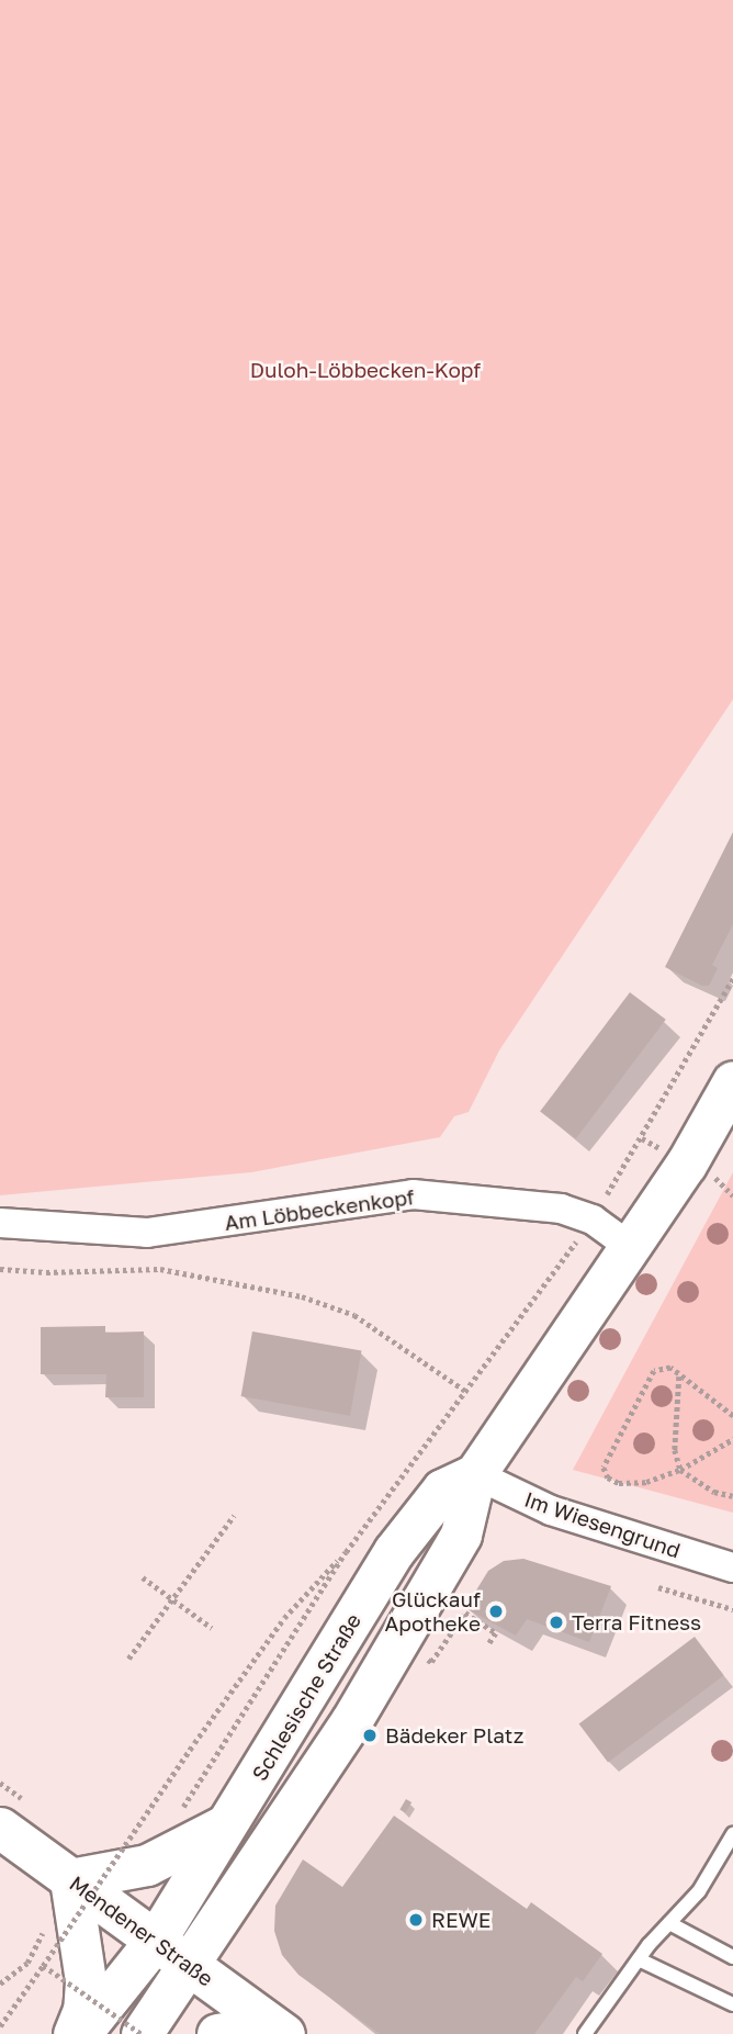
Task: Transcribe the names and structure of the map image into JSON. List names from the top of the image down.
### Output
{
  "streets": {
    "main road": ["Schlesische Straße", "Mendener Straße"],
    "street": ["Am Löbbeckenkopf", "Im Wiesengrund"]
  },
  "crossings": [
    ["Am Löbbeckenkopf", "Schlesische Straße"],
    ["Im Wiesengrund", "Schlesische Straße"],
    ["Schlesische Straße", "Mendener Straße"]
  ],
  "parks": ["Duloh-Löbbecken-Kopf"],
  "places": [
    "Glückauf Apotheke",
    "Terra Fitness",
    "Bädeker Platz",
    "REWE"
  ]
}
